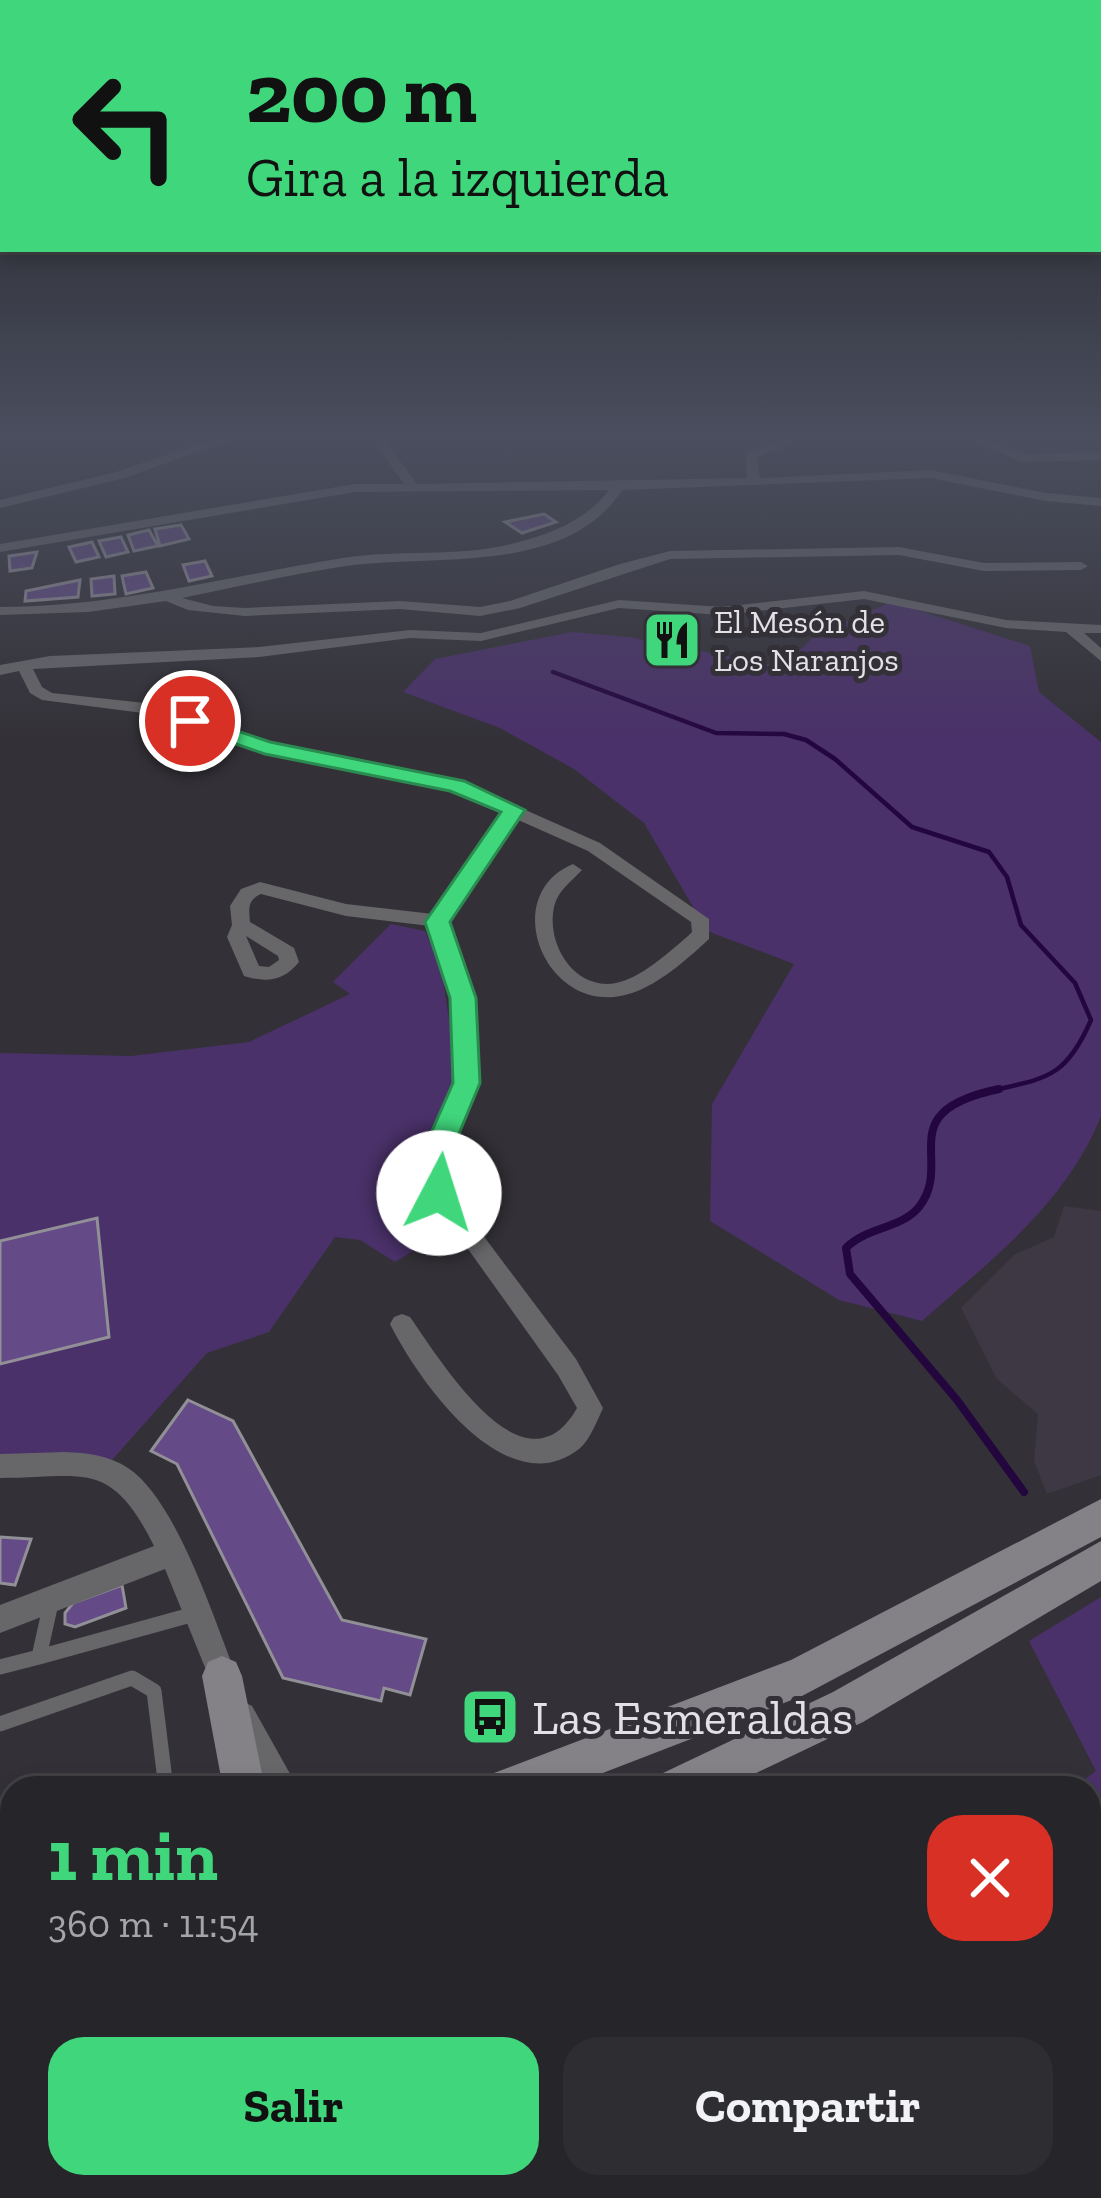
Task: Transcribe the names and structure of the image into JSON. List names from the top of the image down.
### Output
{
  "places": {
    "restaurant": ["El Mesón de Los Naranjos"],
    "bus stop": ["Las Esmeraldas"]
  },
  "page": {
    "turn": ["200 m", "Gira a la izquierda"],
    "heading": ["1 min", "360 m · 11:54"],
    "buttons": ["Salir", "Compartir"]
  }
}
